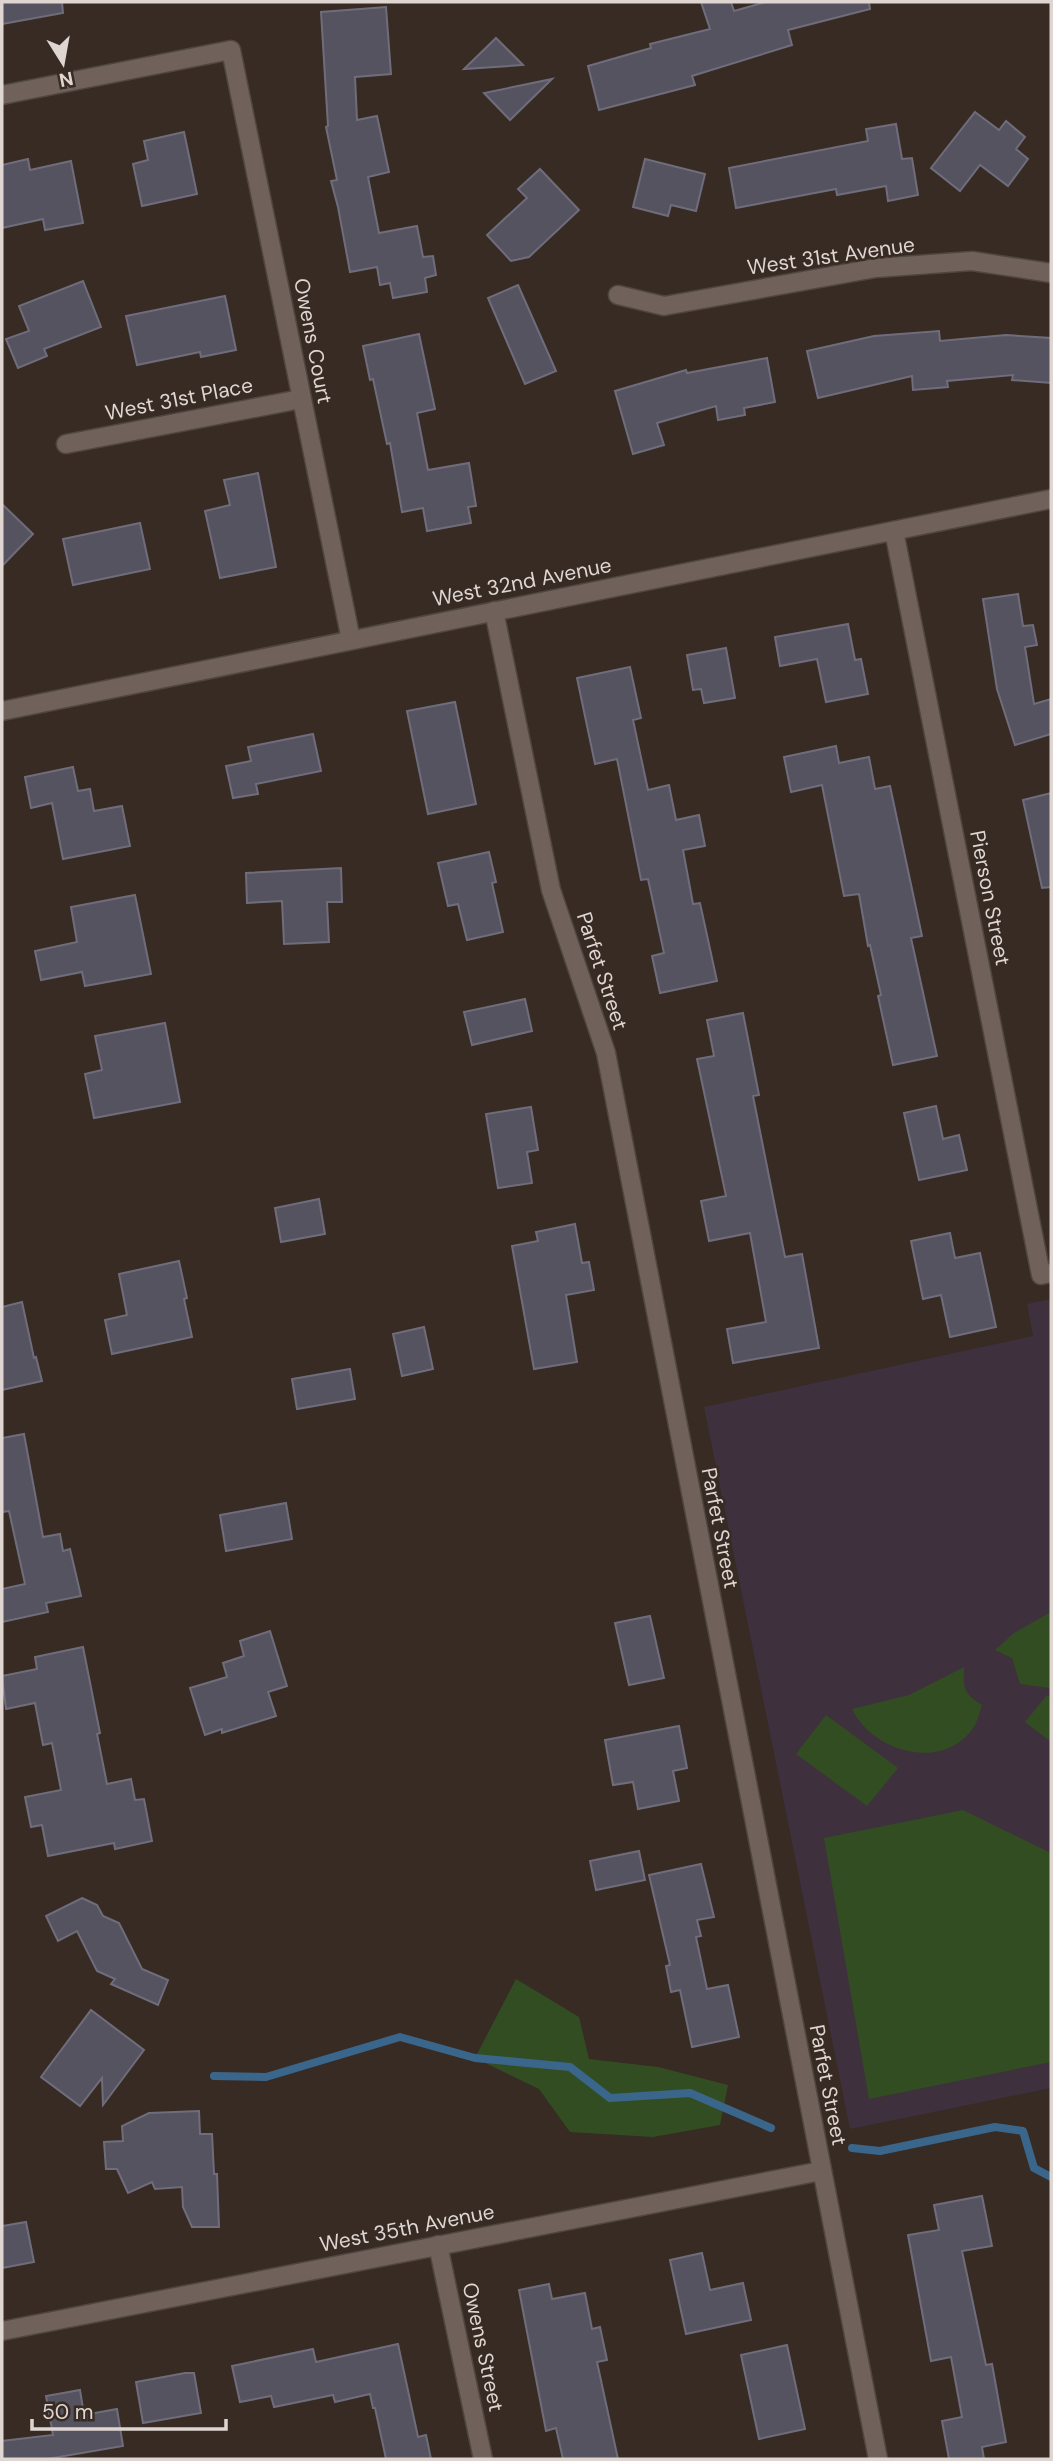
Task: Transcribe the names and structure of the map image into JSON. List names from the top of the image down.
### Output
{
  "streets": {
    "street": [
      "West 31st Avenue",
      "Owens Court",
      "West 31st Place",
      "West 32nd Avenue",
      "Pierson Street",
      "Parfet Street",
      "West 35th Avenue",
      "Owens Street"
    ]
  },
  "crossings": [
    ["Owens Court", "West 31st Place"],
    ["Owens Court", "West 32nd Avenue"],
    ["West 32nd Avenue", "Pierson Street"],
    ["West 32nd Avenue", "Parfet Street"],
    ["Parfet Street", "West 35th Avenue"],
    ["West 35th Avenue", "Owens Street"]
  ],
  "scale_bar": "50 m",
  "north": "bottom"
}
